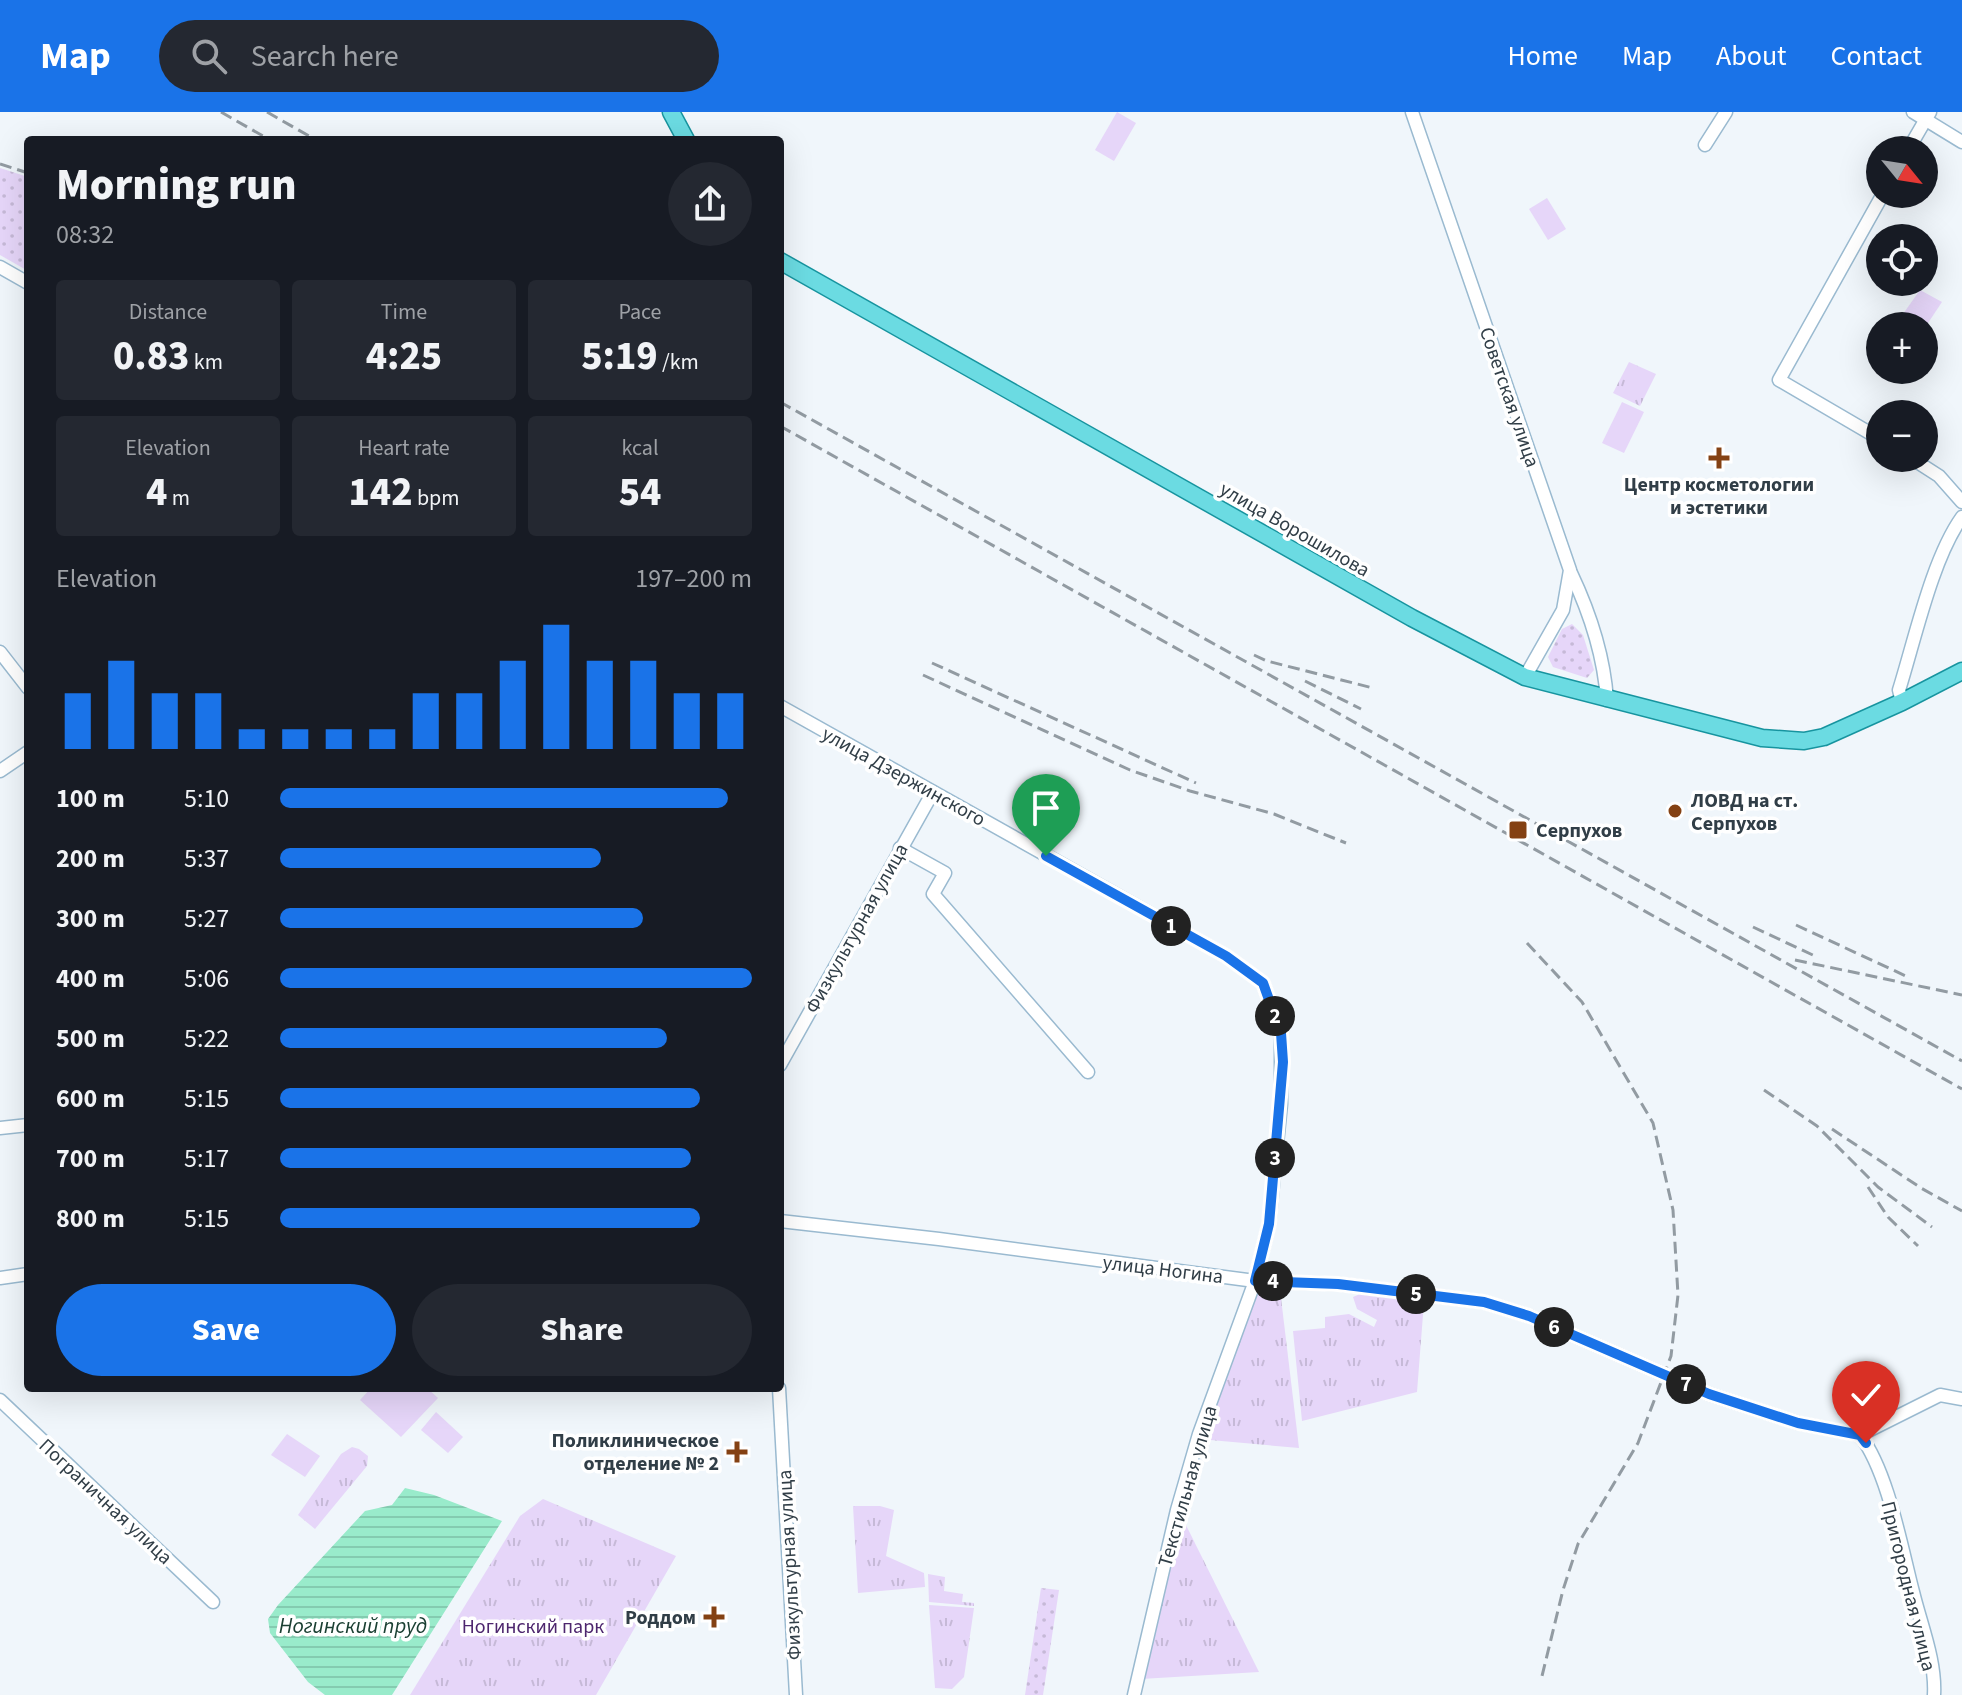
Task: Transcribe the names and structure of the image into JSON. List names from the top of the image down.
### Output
{
  "streets": {
    "main road": ["улица Ворошилова"],
    "street": [
      "Советская улица",
      "улица Дзержинского",
      "Физкультурная улица",
      "улица Ногина",
      "Текстильная улица",
      "Пограничная улица",
      "Пригородная улица"
    ]
  },
  "crossings": [
    ["Советская улица", "улица Ворошилова"],
    ["улица Дзержинского", "Физкультурная улица"],
    ["улица Дзержинского", "улица Ногина"],
    ["улица Дзержинского", "Текстильная улица"],
    ["улица Ногина", "Текстильная улица"],
    ["улица Ногина", "Пригородная улица"]
  ],
  "water": ["Ногинский пруд"],
  "parks": ["Ногинский парк"],
  "places": {
    "health": ["Центр косметологии и эстетики", "Поликлиническое отделение № 2", "Роддом"],
    "other": ["ЛОВД на ст. Серпухов"],
    "transit": ["Серпухов"]
  },
  "north": "bottom right",
  "page": {
    "header": "Map",
    "search": "Search here",
    "nav": [
      "Home",
      "Map",
      "About",
      "Contact"
    ],
    "map_buttons": ["+", "−"],
    "heading": ["Morning run", "08:32"],
    "stats": [
      ["Distance", "0.83 km"],
      ["Time", "4:25"],
      ["Pace", "5:19 /km"],
      ["Elevation", "4 m"],
      ["Heart rate", "142 bpm"],
      ["kcal", "54"]
    ],
    "chart": ["Elevation", "197–200 m"],
    "list": [
      {
        "name": "100 m",
        "note": "5:10"
      },
      {
        "name": "200 m",
        "note": "5:37"
      },
      {
        "name": "300 m",
        "note": "5:27"
      },
      {
        "name": "400 m",
        "note": "5:06"
      },
      {
        "name": "500 m",
        "note": "5:22"
      },
      {
        "name": "600 m",
        "note": "5:15"
      },
      {
        "name": "700 m",
        "note": "5:17"
      },
      {
        "name": "800 m",
        "note": "5:15"
      }
    ],
    "pins": [
      "1",
      "2",
      "3",
      "4",
      "5",
      "6",
      "7"
    ],
    "buttons": ["Save", "Share"]
  }
}
